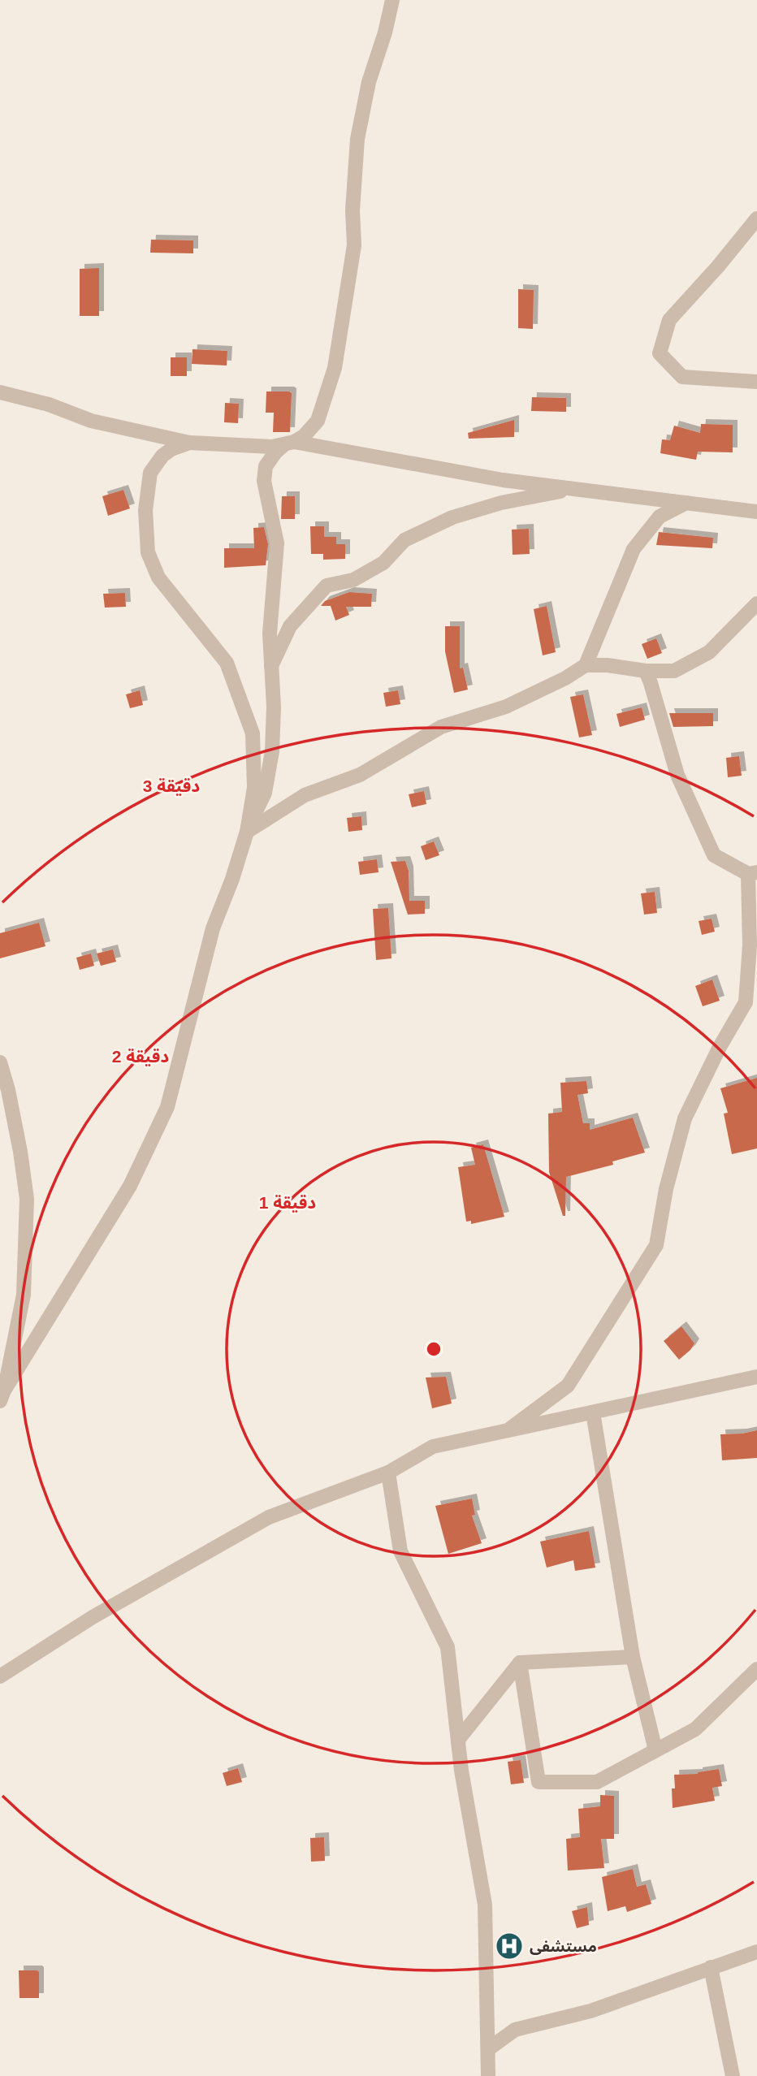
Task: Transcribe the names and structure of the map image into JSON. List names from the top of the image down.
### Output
{
  "places": {
    "hospital": ["مستشفى"]
  },
  "rings": ["3 دقيقة", "2 دقيقة", "1 دقيقة"]
}
